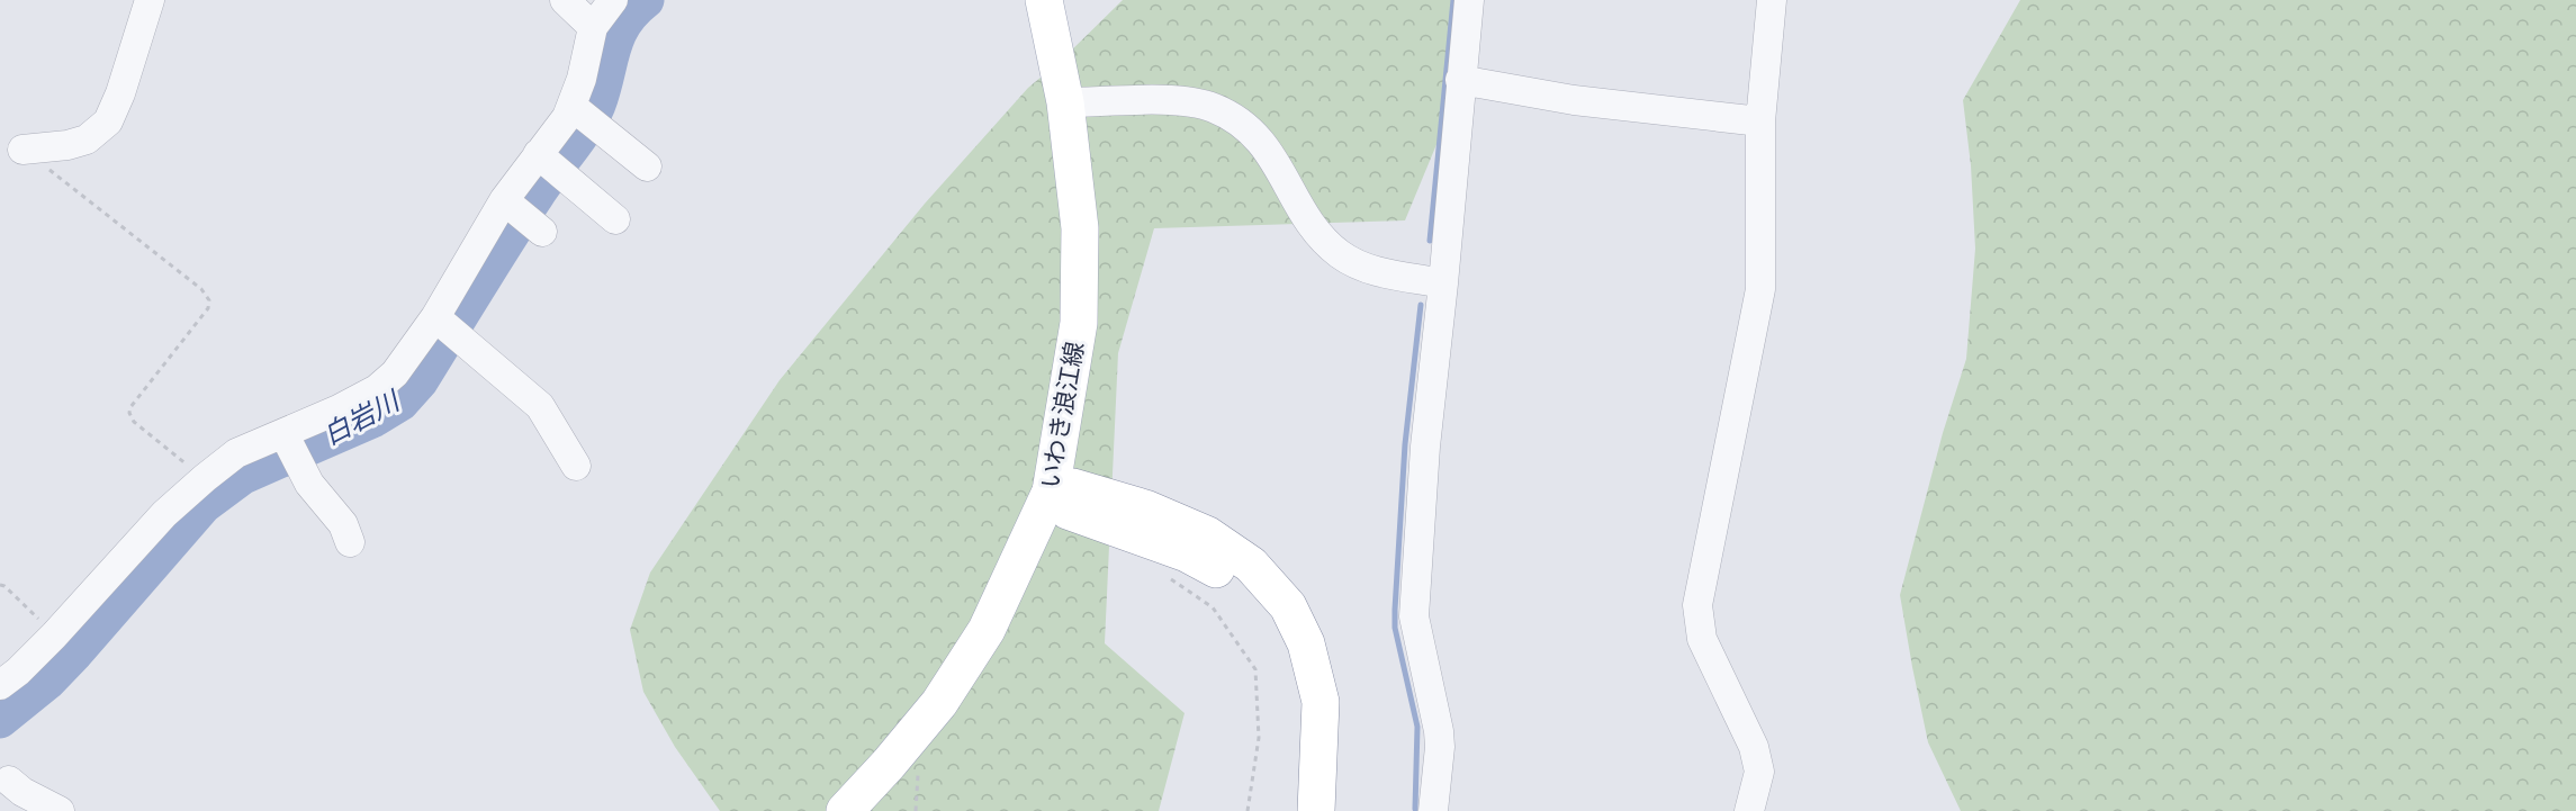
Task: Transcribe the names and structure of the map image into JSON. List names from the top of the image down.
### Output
{
  "streets": {
    "main road": ["いわき浪江線"]
  },
  "water": ["白岩川"]
}
